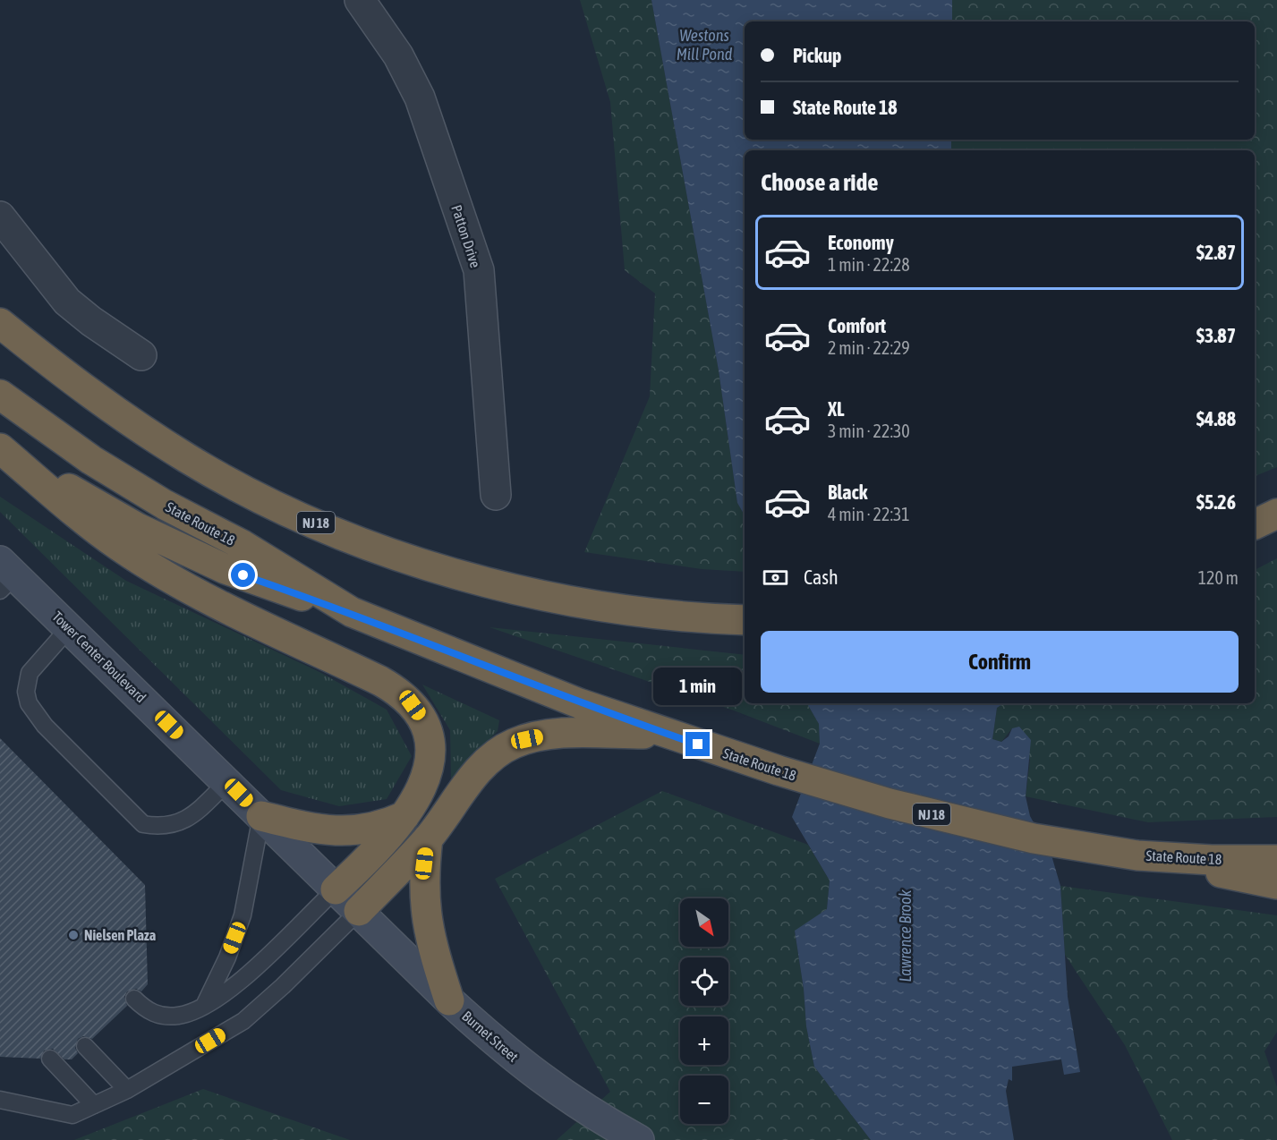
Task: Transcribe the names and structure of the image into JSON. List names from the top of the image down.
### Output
{
  "streets": {
    "highway": ["NJ 18", "State Route 18"],
    "street": ["Patton Drive", "Tower Center Boulevard", "Burnet Street"]
  },
  "crossings": [
    ["Tower Center Boulevard", "Burnet Street"]
  ],
  "water": ["Westons Mill Pond", "Lawrence Brook"],
  "places": ["Nielsen Plaza"],
  "north": "bottom right",
  "page": {
    "banner": ["Pickup", "State Route 18"],
    "heading": "Choose a ride",
    "list": [
      {
        "name": "Economy",
        "note": "1 min · 22:28",
        "value": "$2.87"
      },
      {
        "name": "Comfort",
        "note": "2 min · 22:29",
        "value": "$3.87"
      },
      {
        "name": "XL",
        "note": "3 min · 22:30",
        "value": "$4.88"
      },
      {
        "name": "Black",
        "note": "4 min · 22:31",
        "value": "$5.26"
      }
    ],
    "pay": ["Cash", "120 m"],
    "buttons": "Confirm",
    "bubble": "1 min",
    "map_buttons": ["+", "−"]
  }
}
